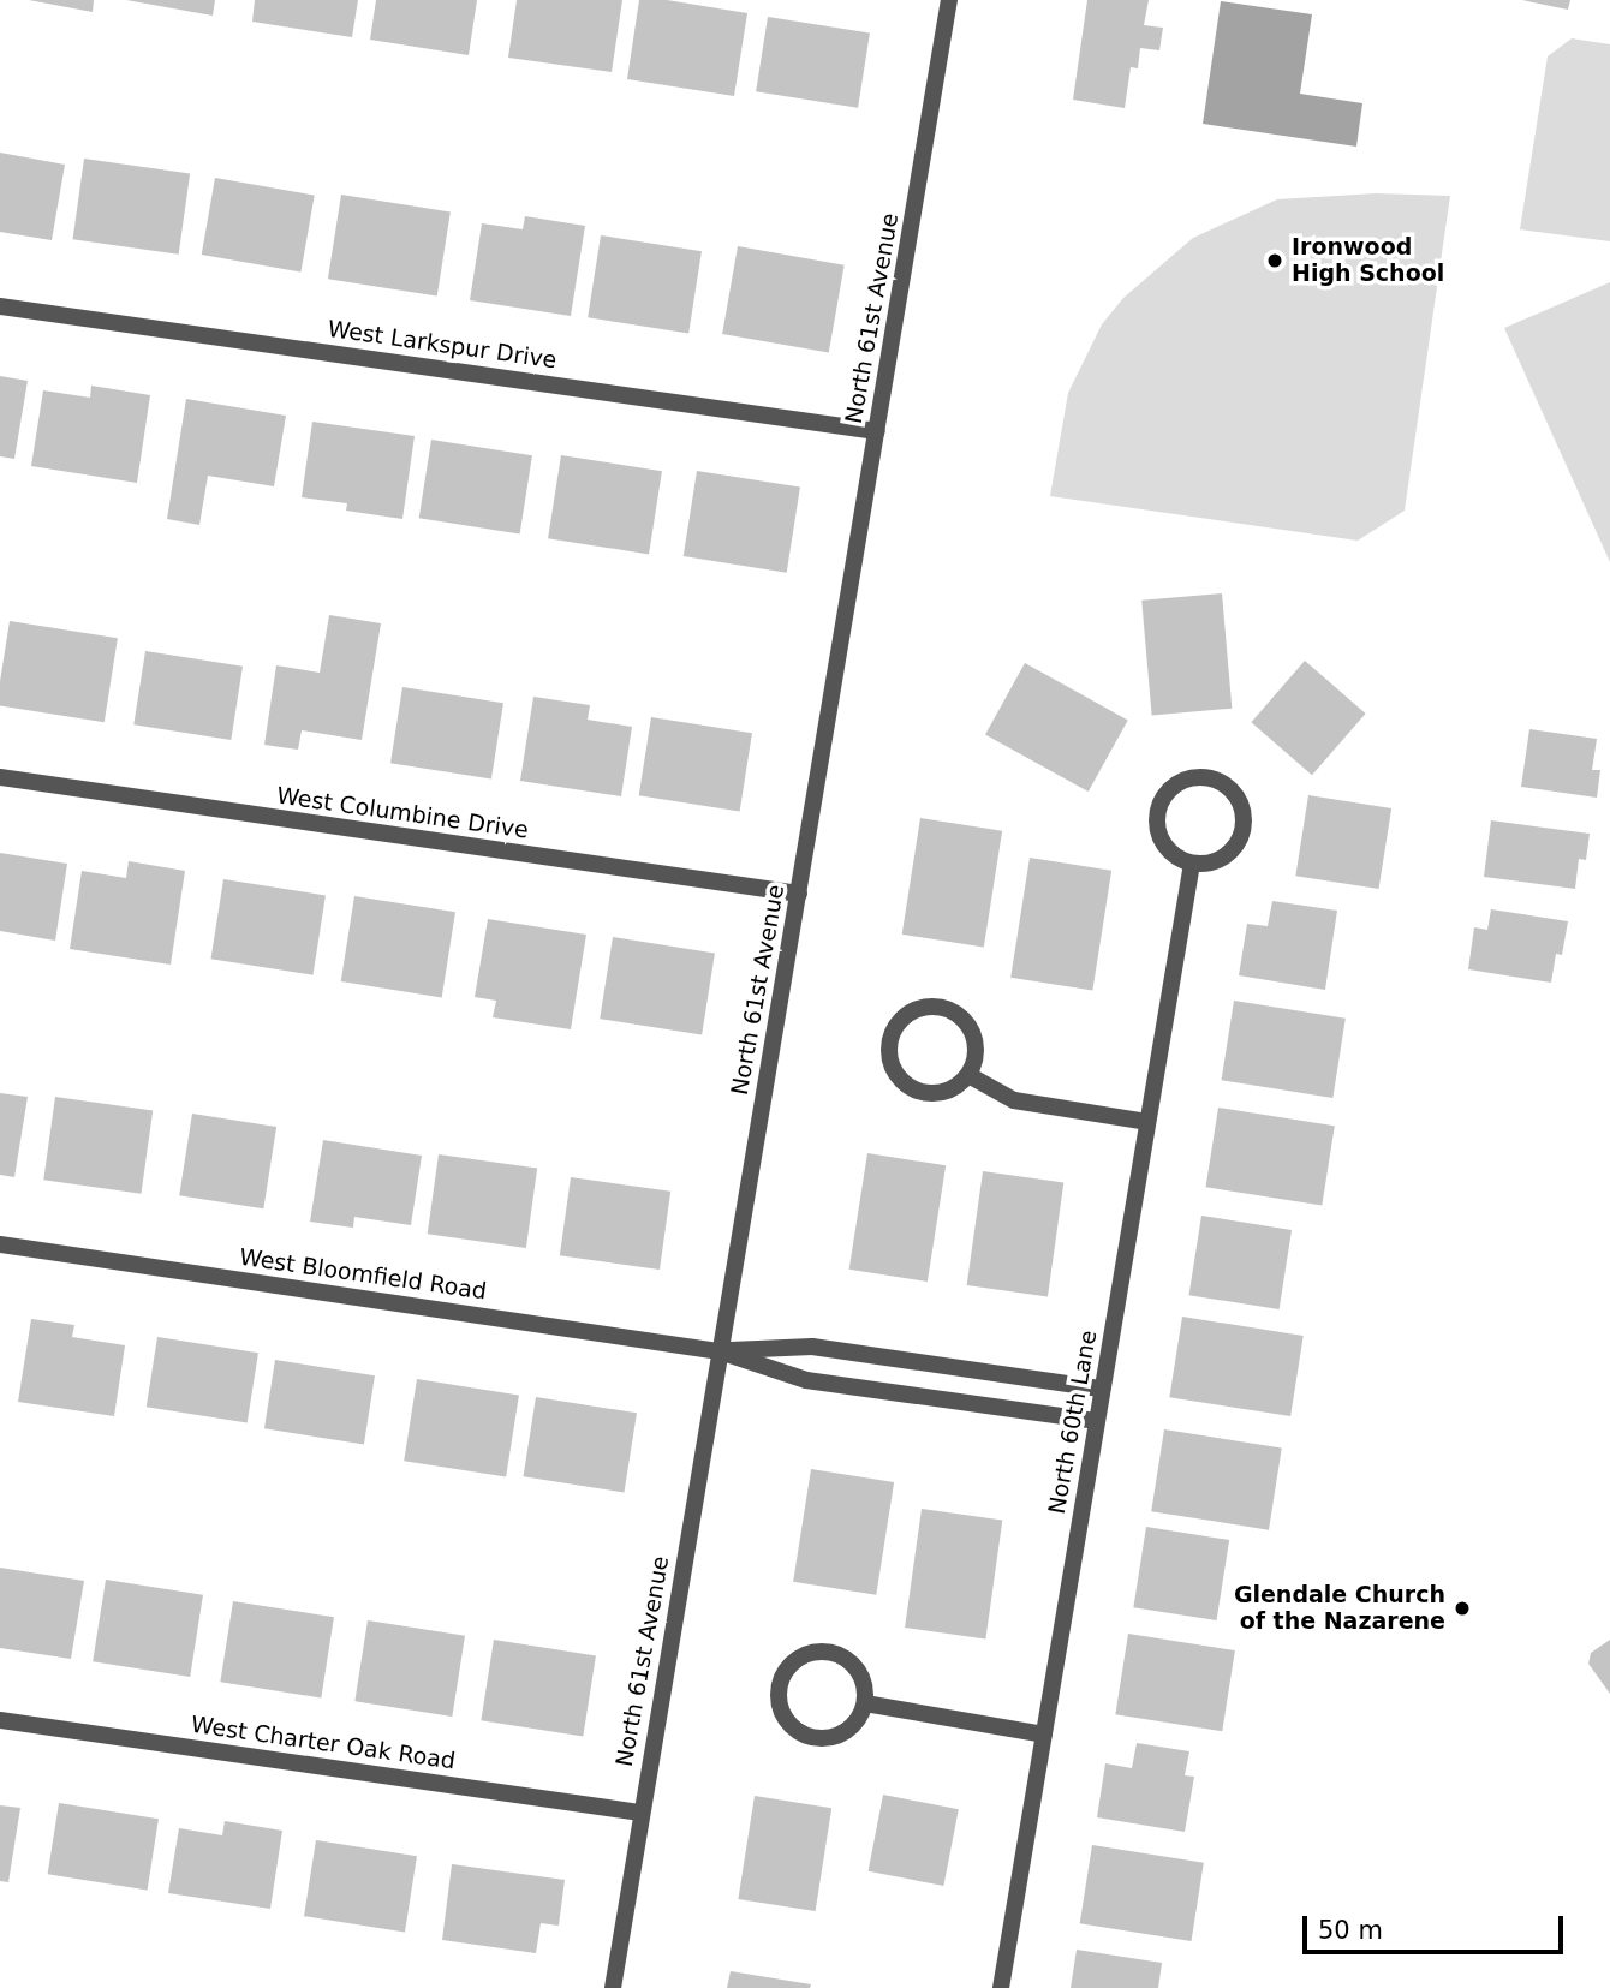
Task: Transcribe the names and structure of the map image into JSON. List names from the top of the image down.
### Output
{
  "streets": {
    "street": [
      "North 61st Avenue",
      "West Larkspur Drive",
      "West Columbine Drive",
      "West Bloomfield Road",
      "North 60th Lane",
      "West Charter Oak Road"
    ]
  },
  "crossings": [
    ["North 61st Avenue", "West Larkspur Drive"],
    ["North 61st Avenue", "West Columbine Drive"],
    ["North 61st Avenue", "West Bloomfield Road"],
    ["North 61st Avenue", "West Charter Oak Road"],
    ["West Bloomfield Road", "North 60th Lane"]
  ],
  "places": ["Ironwood High School", "Glendale Church of the Nazarene"],
  "scale_bar": "50 m"
}
